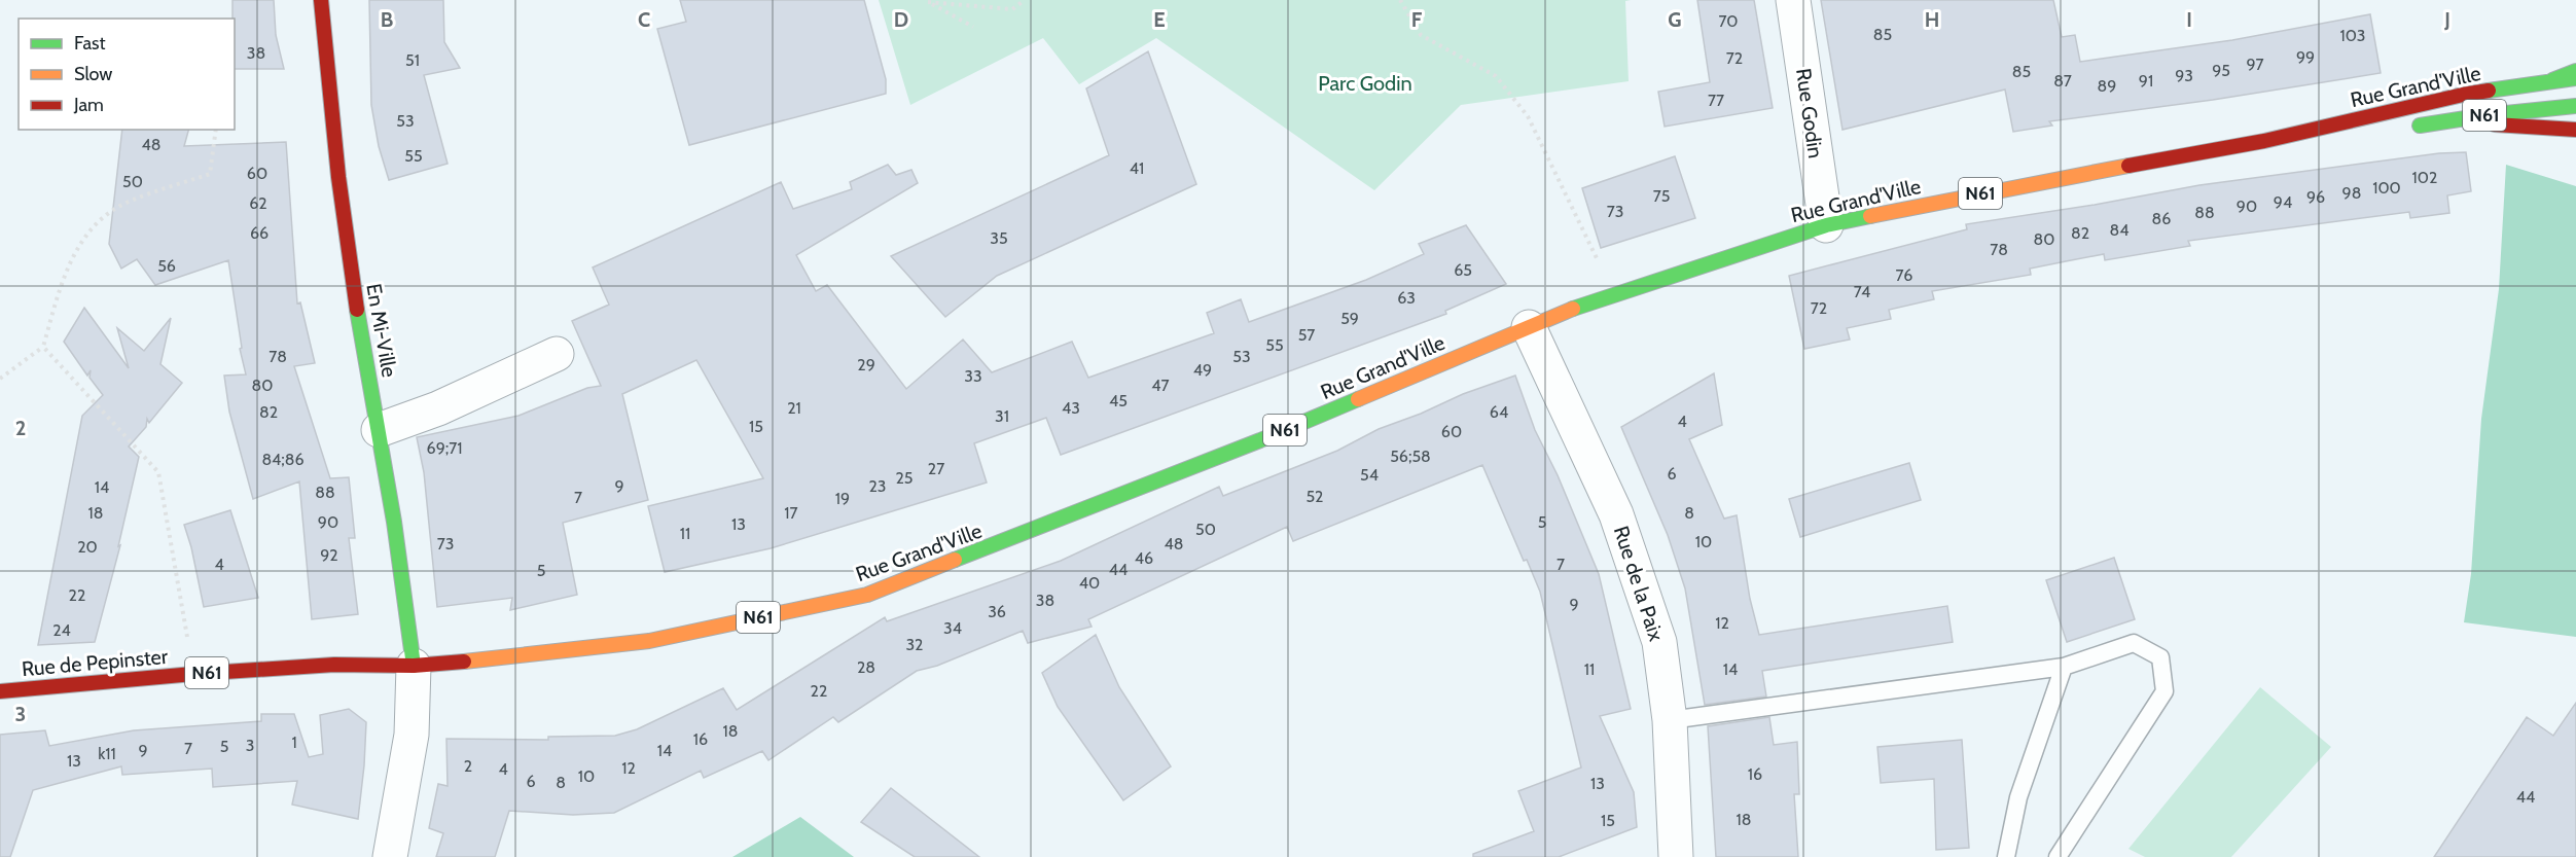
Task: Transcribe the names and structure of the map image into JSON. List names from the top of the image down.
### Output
{
  "streets": {
    "main road": [
      "Rue Grand'Ville",
      "N61",
      "En Mi-Ville",
      "Rue de Pepinster"
    ],
    "street": ["Rue Godin", "Rue de la Paix"]
  },
  "crossings": [
    ["Rue Grand'Ville", "Rue Godin"],
    ["Rue Grand'Ville", "En Mi-Ville"],
    ["Rue Grand'Ville", "Rue de la Paix"],
    ["Rue Grand'Ville", "Rue de Pepinster"],
    ["En Mi-Ville", "Rue de Pepinster"]
  ],
  "parks": ["Parc Godin"],
  "house_numbers": [
    "70",
    "85",
    "103",
    "38",
    "99",
    "72",
    "51",
    "97",
    "95",
    "85",
    "93",
    "87",
    "91",
    "89",
    "77",
    "53",
    "48",
    "55",
    "41",
    "60",
    "102",
    "50",
    "100",
    "98",
    "75",
    "96",
    "94",
    "62",
    "90",
    "73",
    "88",
    "86",
    "84",
    "66",
    "82",
    "35",
    "80",
    "78",
    "56",
    "65",
    "76",
    "74",
    "63",
    "72",
    "59",
    "57",
    "55",
    "78",
    "53",
    "29",
    "49",
    "33",
    "80",
    "47",
    "45",
    "21",
    "43",
    "82",
    "64",
    "31",
    "4",
    "15",
    "60",
    "69;71",
    "56;58",
    "84;86",
    "27",
    "6",
    "54",
    "25",
    "9",
    "23",
    "14",
    "88",
    "52",
    "7",
    "19",
    "18",
    "17",
    "8",
    "90",
    "5",
    "13",
    "50",
    "11",
    "10",
    "73",
    "48",
    "20",
    "92",
    "46",
    "4",
    "7",
    "44",
    "5",
    "40",
    "22",
    "38",
    "9",
    "36",
    "12",
    "34",
    "24",
    "32",
    "28",
    "11",
    "14",
    "22",
    "18",
    "16",
    "1",
    "3",
    "5",
    "7",
    "9",
    "14",
    "k11",
    "13",
    "2",
    "12",
    "4",
    "16",
    "10",
    "6",
    "8",
    "13",
    "44",
    "18",
    "15"
  ],
  "legend": ["Fast", "Slow", "Jam"],
  "grid": {
    "columns": [
      "B",
      "C",
      "D",
      "E",
      "F",
      "G",
      "H",
      "I",
      "J"
    ],
    "rows": ["2", "3"]
  }
}
